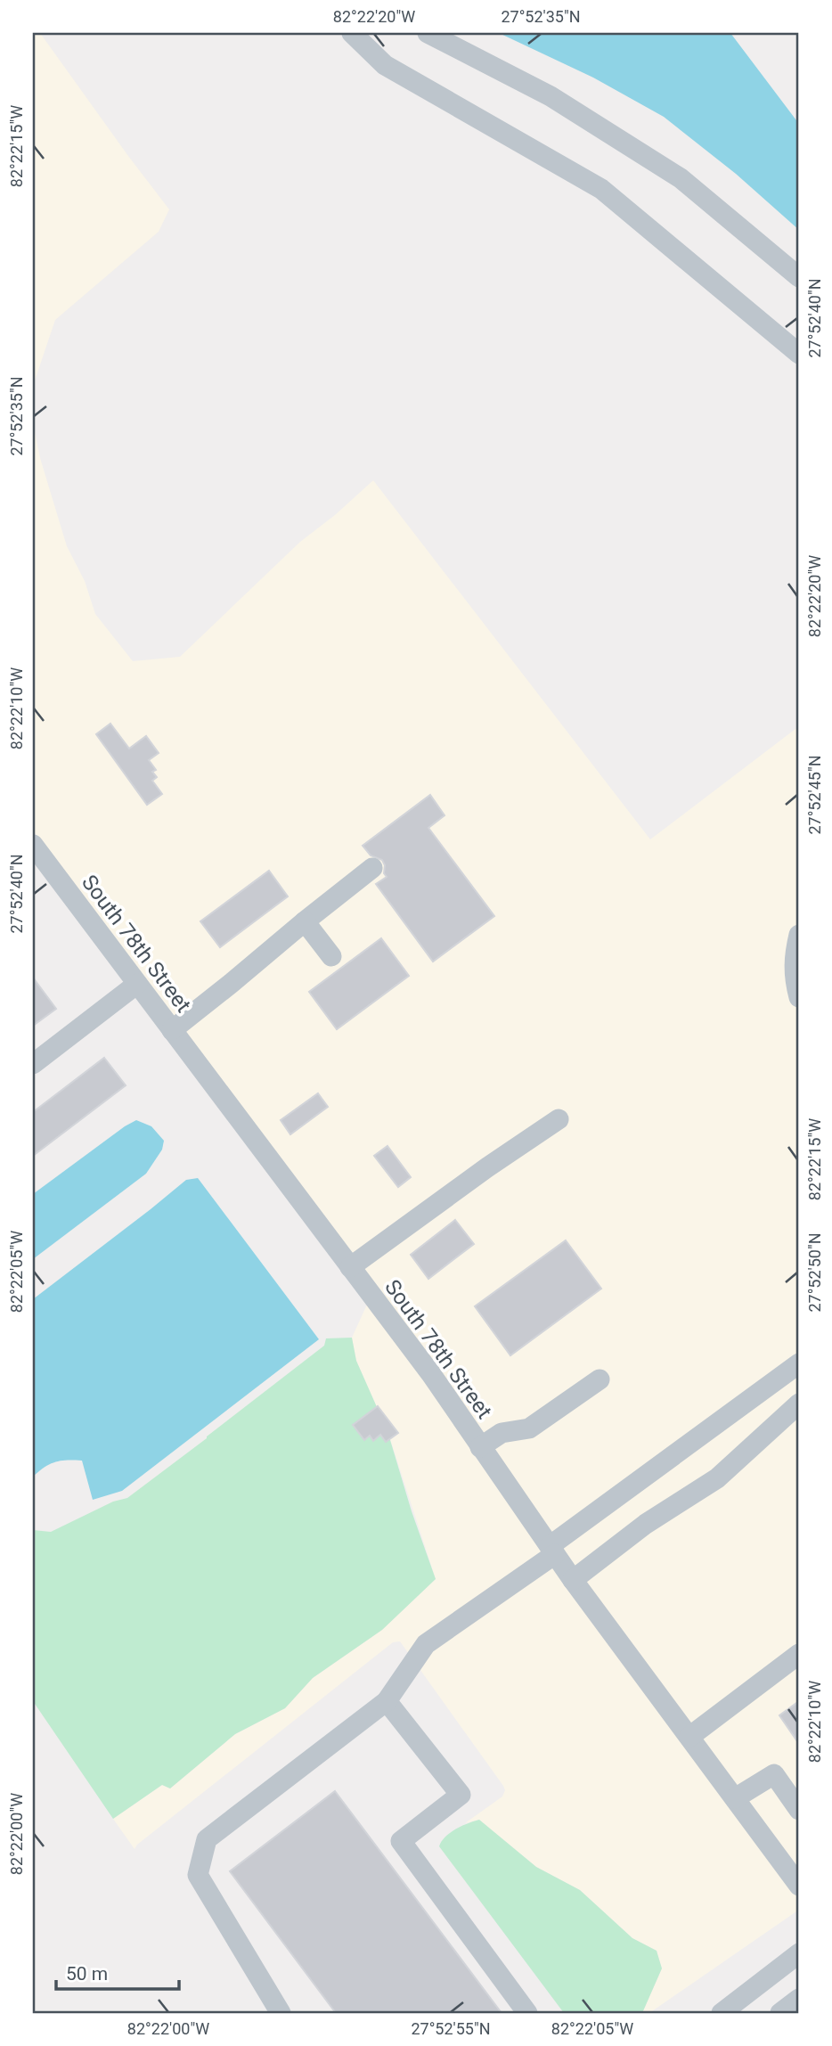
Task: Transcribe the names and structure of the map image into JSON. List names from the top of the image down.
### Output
{
  "streets": {
    "street": ["South 78th Street"]
  },
  "scale_bar": "50 m",
  "coordinates": [
    "82°22'20\"W",
    "27°52'35\"N",
    "82°22'15\"W",
    "27°52'40\"N",
    "82°22'10\"W",
    "27°52'45\"N",
    "82°22'05\"W",
    "27°52'50\"N",
    "82°22'00\"W",
    "27°52'55\"N"
  ]
}
